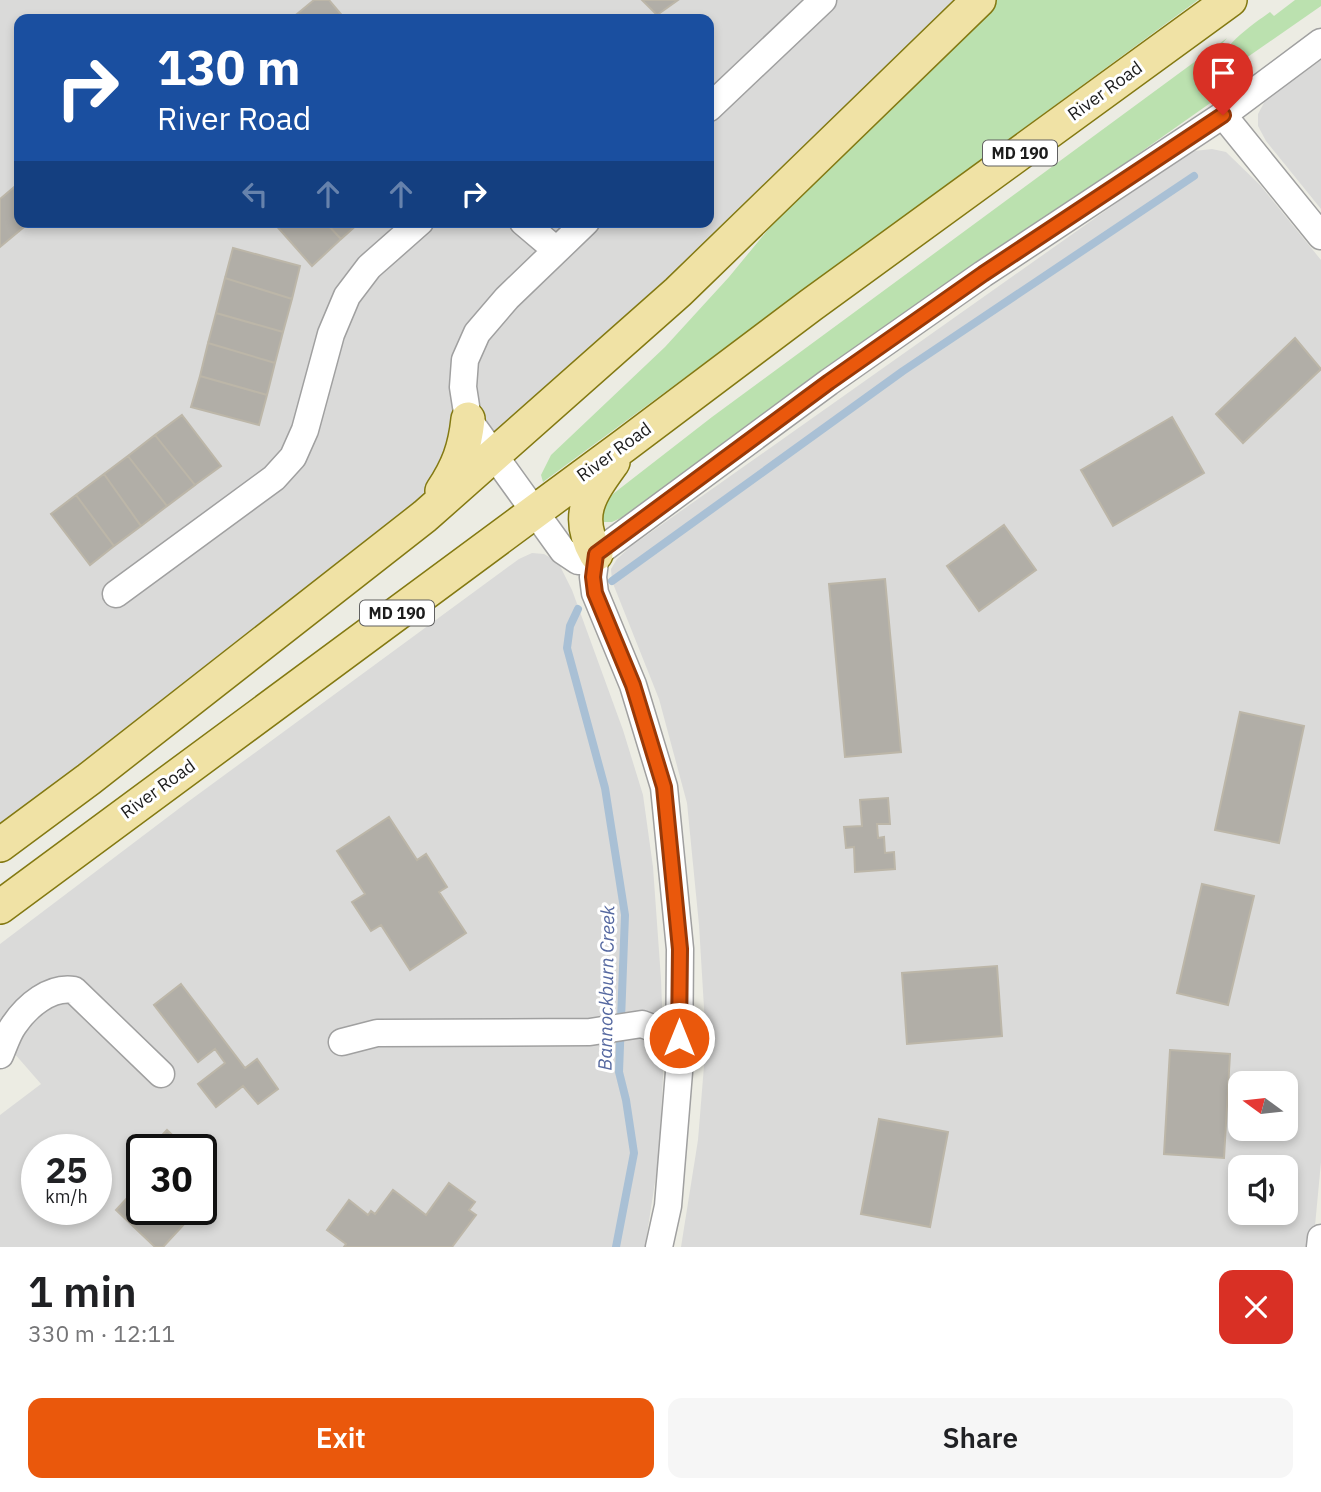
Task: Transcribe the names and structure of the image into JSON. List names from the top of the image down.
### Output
{
  "streets": {
    "main road": ["River Road", "MD 190"]
  },
  "water": ["Bannockburn Creek"],
  "north": "left",
  "page": {
    "turn": ["130 m", "River Road"],
    "speed": "25 km/h",
    "limit": "30",
    "heading": ["1 min", "330 m · 12:11"],
    "buttons": ["Exit", "Share"]
  }
}
